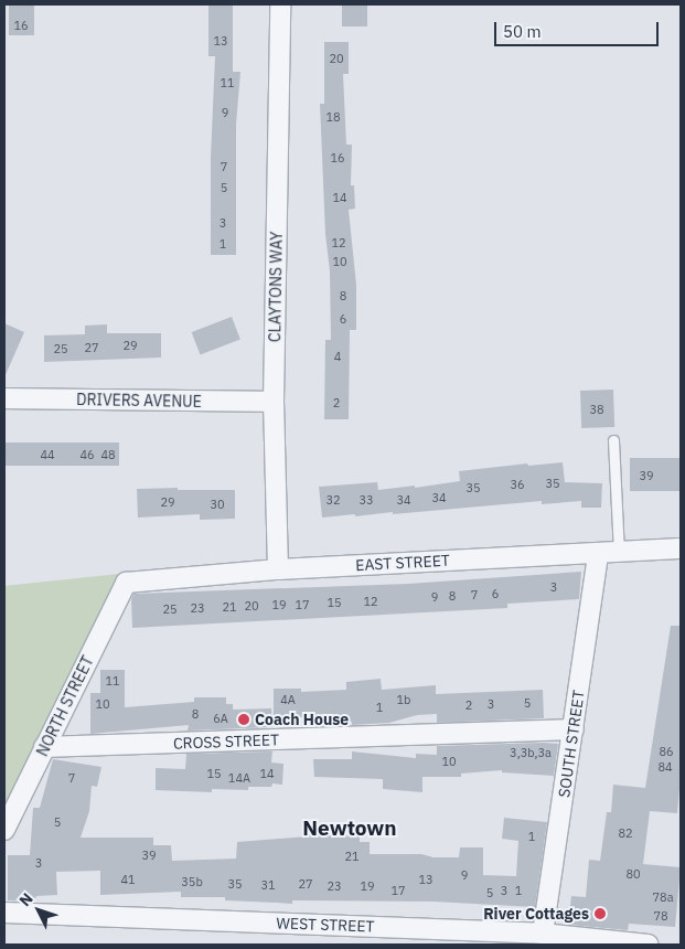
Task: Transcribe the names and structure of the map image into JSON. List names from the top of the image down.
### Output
{
  "streets": {
    "street": [
      "CLAYTONS WAY",
      "DRIVERS AVENUE",
      "EAST STREET",
      "NORTH STREET",
      "CROSS STREET",
      "SOUTH STREET",
      "WEST STREET"
    ]
  },
  "crossings": [
    ["CLAYTONS WAY", "DRIVERS AVENUE"],
    ["CLAYTONS WAY", "EAST STREET"],
    ["EAST STREET", "NORTH STREET"],
    ["EAST STREET", "SOUTH STREET"],
    ["NORTH STREET", "CROSS STREET"],
    ["CROSS STREET", "SOUTH STREET"],
    ["SOUTH STREET", "WEST STREET"]
  ],
  "districts": ["Newtown"],
  "places": ["Coach House", "River Cottages"],
  "house_numbers": [
    "16",
    "13",
    "20",
    "11",
    "9",
    "18",
    "16",
    "7",
    "5",
    "14",
    "3",
    "12",
    "1",
    "10",
    "8",
    "6",
    "29",
    "27",
    "25",
    "4",
    "2",
    "38",
    "44",
    "46",
    "48",
    "39",
    "35",
    "36",
    "35",
    "34",
    "32",
    "33",
    "34",
    "29",
    "30",
    "3",
    "6",
    "7",
    "8",
    "9",
    "12",
    "15",
    "19",
    "17",
    "20",
    "21",
    "23",
    "25",
    "11",
    "4A",
    "1b",
    "5",
    "10",
    "3",
    "2",
    "1",
    "8",
    "6A",
    "86",
    "3,3b,3a",
    "10",
    "84",
    "15",
    "14",
    "7",
    "14A",
    "5",
    "82",
    "1",
    "39",
    "21",
    "3",
    "80",
    "9",
    "41",
    "13",
    "35b",
    "35",
    "27",
    "31",
    "23",
    "19",
    "17",
    "3",
    "1",
    "5",
    "78a",
    "78"
  ],
  "scale_bar": "50 m",
  "north": "top left"
}
